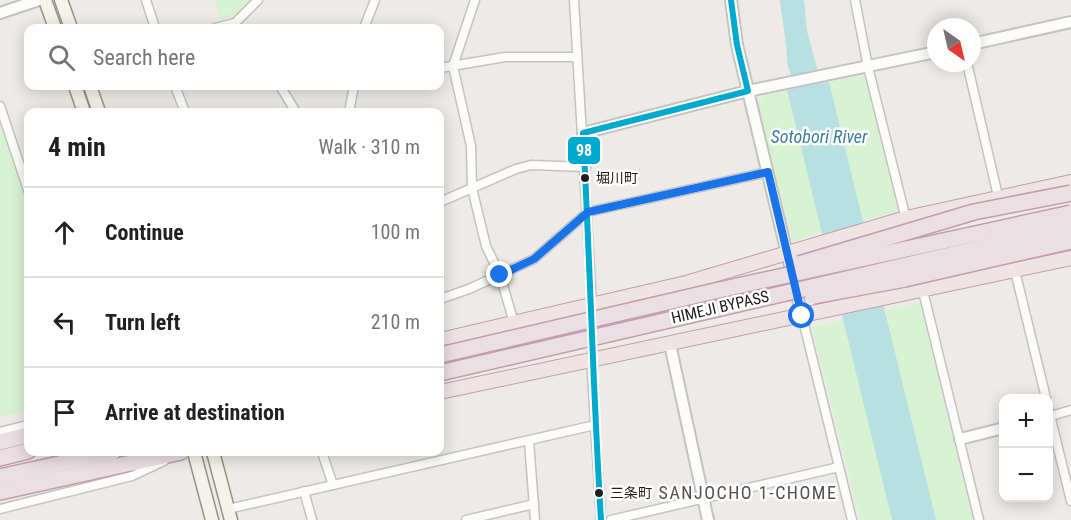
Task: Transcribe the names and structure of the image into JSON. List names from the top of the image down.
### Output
{
  "streets": {
    "highway": ["HIMEJI BYPASS"]
  },
  "districts": ["SANJOCHO 1-CHOME"],
  "water": ["Sotobori River"],
  "places": ["堀川町", "三条町"],
  "lines": ["transit line 98"],
  "north": "bottom right",
  "page": {
    "search": "Search here",
    "heading": ["4 min", "Walk · 310 m"],
    "list": [
      ["Continue", "100 m"],
      ["Turn left", "210 m"],
      "Arrive at destination"
    ],
    "map_buttons": ["+", "−"]
  }
}
